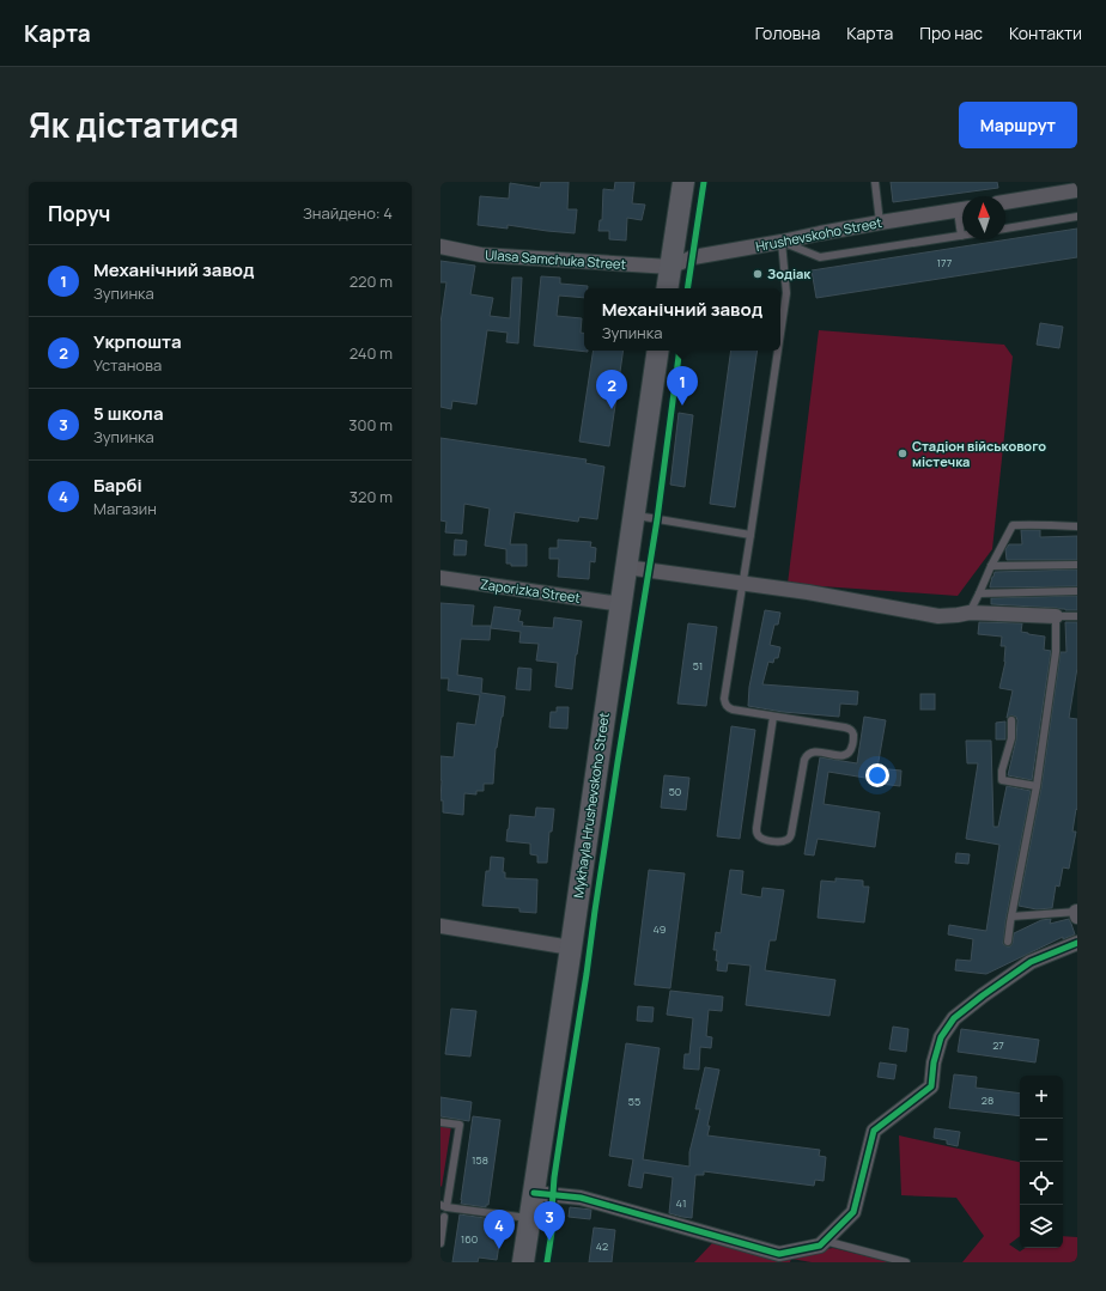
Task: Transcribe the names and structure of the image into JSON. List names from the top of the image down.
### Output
{
  "streets": {
    "main road": ["Mykhayla Hrushevskoho Street"],
    "street": ["Hrushevskoho Street", "Ulasa Samchuka Street", "Zaporizka Street"]
  },
  "crossings": [
    ["Hrushevskoho Street", "Ulasa Samchuka Street"],
    ["Zaporizka Street", "Mykhayla Hrushevskoho Street"]
  ],
  "places": ["Зодіак", "Стадіон військового містечка"],
  "house_numbers": [
    "177",
    "51",
    "50",
    "49",
    "27",
    "28",
    "55",
    "158",
    "41",
    "160",
    "42"
  ],
  "north": "top",
  "page": {
    "header": "Карта",
    "nav": [
      "Головна",
      "Карта",
      "Про нас",
      "Контакти"
    ],
    "title": "Як дістатися",
    "buttons": "Маршрут",
    "heading": ["Поруч", "Знайдено: 4"],
    "list": [
      {
        "mark": "1",
        "name": "Механічний завод",
        "note": "Зупинка",
        "value": "220 m"
      },
      {
        "mark": "2",
        "name": "Укрпошта",
        "note": "Установа",
        "value": "240 m"
      },
      {
        "mark": "3",
        "name": "5 школа",
        "note": "Зупинка",
        "value": "300 m"
      },
      {
        "mark": "4",
        "name": "Барбі",
        "note": "Магазин",
        "value": "320 m"
      }
    ],
    "popup": ["Механічний завод", "Зупинка"],
    "pins": [
      "1",
      "2",
      "3",
      "4"
    ],
    "map_buttons": ["+", "−"]
  }
}
